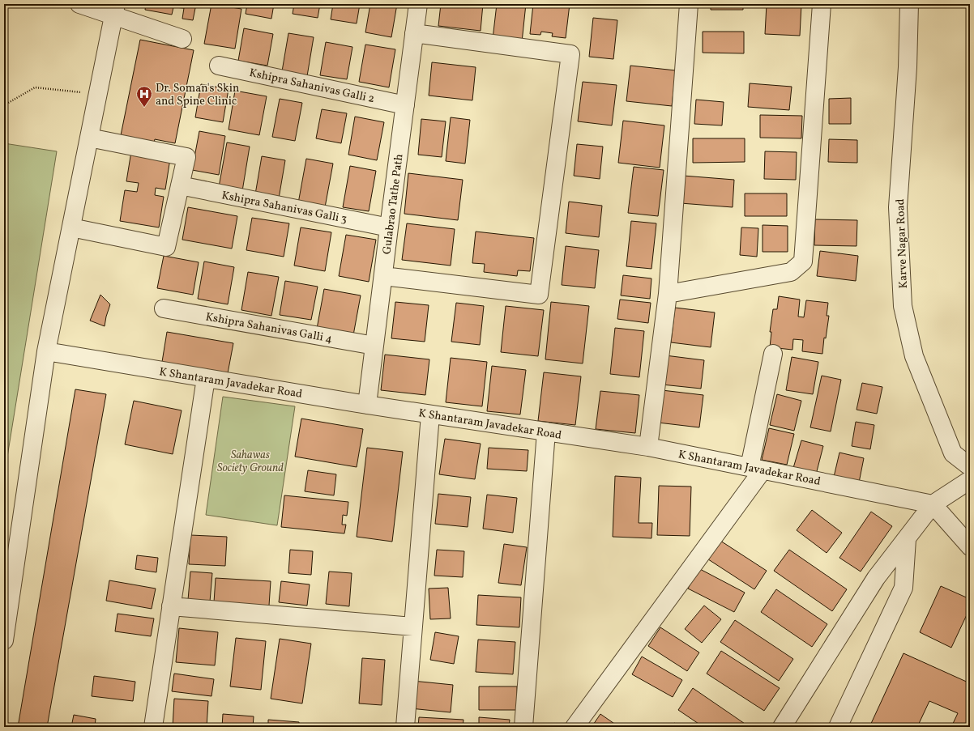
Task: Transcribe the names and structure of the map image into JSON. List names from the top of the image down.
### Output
{
  "streets": {
    "street": [
      "Kshipra Sahanivas Galli 2",
      "Gulabrao Tathe Path",
      "Kshipra Sahanivas Galli 3",
      "Karve Nagar Road",
      "Kshipra Sahanivas Galli 4",
      "K Shantaram Javadekar Road"
    ]
  },
  "crossings": [
    ["Kshipra Sahanivas Galli 2", "Gulabrao Tathe Path"],
    ["Gulabrao Tathe Path", "Kshipra Sahanivas Galli 3"],
    ["Gulabrao Tathe Path", "Kshipra Sahanivas Galli 4"],
    ["Gulabrao Tathe Path", "K Shantaram Javadekar Road"]
  ],
  "parks": ["Sahawas Society Ground"],
  "places": {
    "hospital": ["Dr. Soman's Skin and Spine Clinic"]
  }
}
